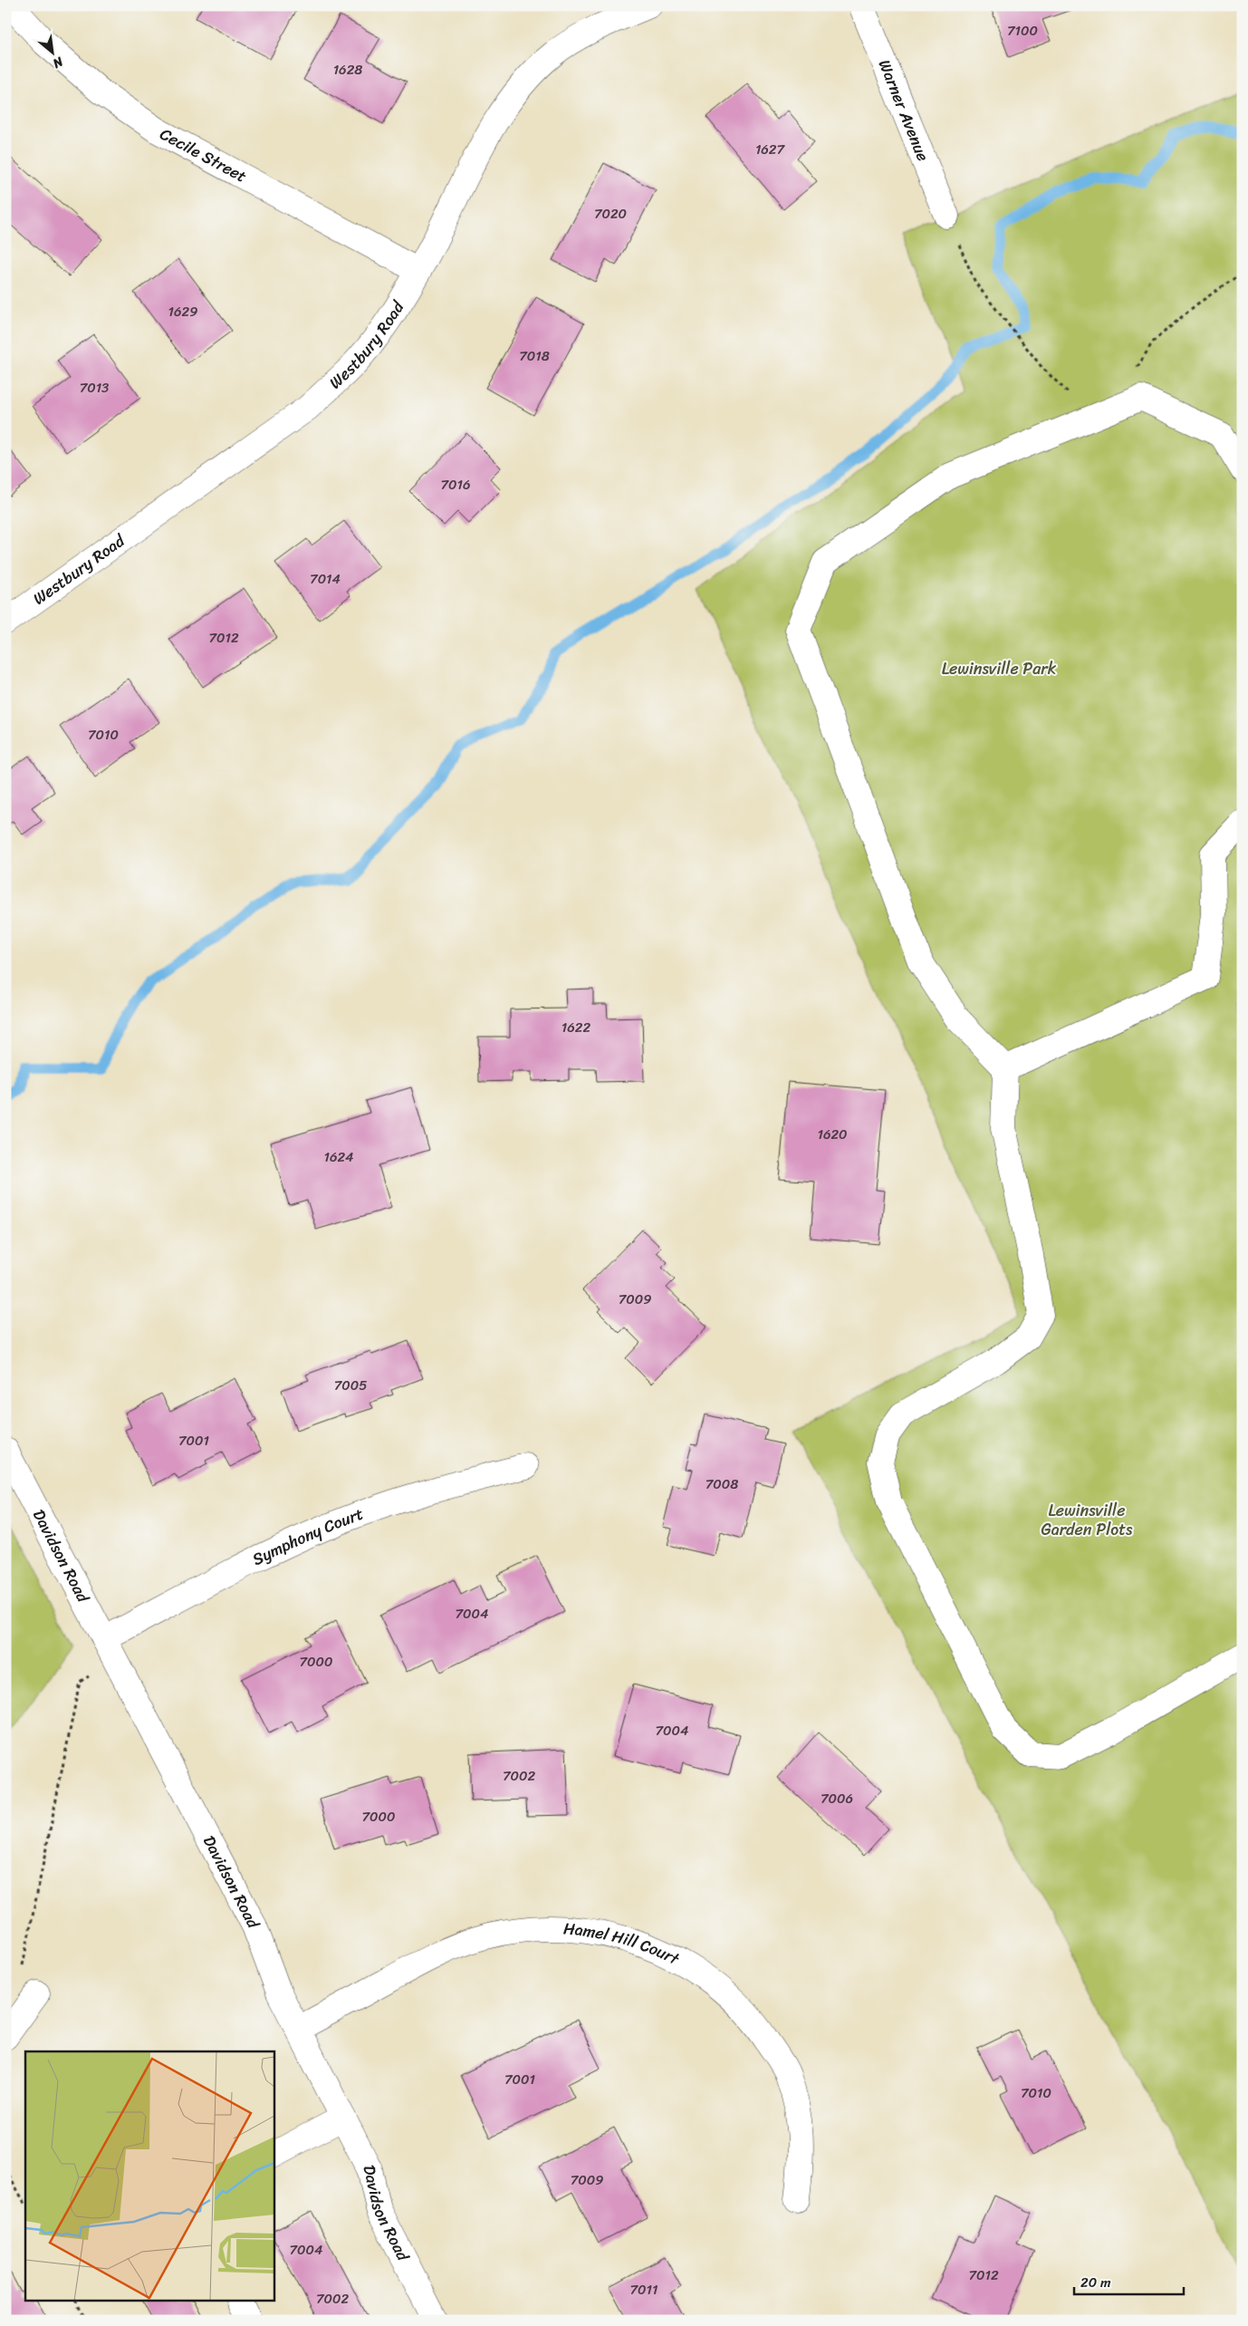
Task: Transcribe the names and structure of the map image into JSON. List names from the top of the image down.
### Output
{
  "streets": {
    "street": [
      "Warner Avenue",
      "Cecile Street",
      "Westbury Road",
      "Symphony Court",
      "Davidson Road",
      "Hamel Hill Court"
    ]
  },
  "crossings": [
    ["Cecile Street", "Westbury Road"],
    ["Symphony Court", "Davidson Road"],
    ["Davidson Road", "Hamel Hill Court"]
  ],
  "parks": ["Lewinsville Park", "Lewinsville Garden Plots"],
  "house_numbers": [
    "7100",
    "1628",
    "1627",
    "7020",
    "1629",
    "7018",
    "7013",
    "7016",
    "7014",
    "7012",
    "7010",
    "1622",
    "1620",
    "1624",
    "7009",
    "7005",
    "7001",
    "7008",
    "7004",
    "7000",
    "7004",
    "7002",
    "7006",
    "7000",
    "7001",
    "7010",
    "7009",
    "7004",
    "7012",
    "7011",
    "7002"
  ],
  "scale_bar": "20 m",
  "north": "bottom right"
}
